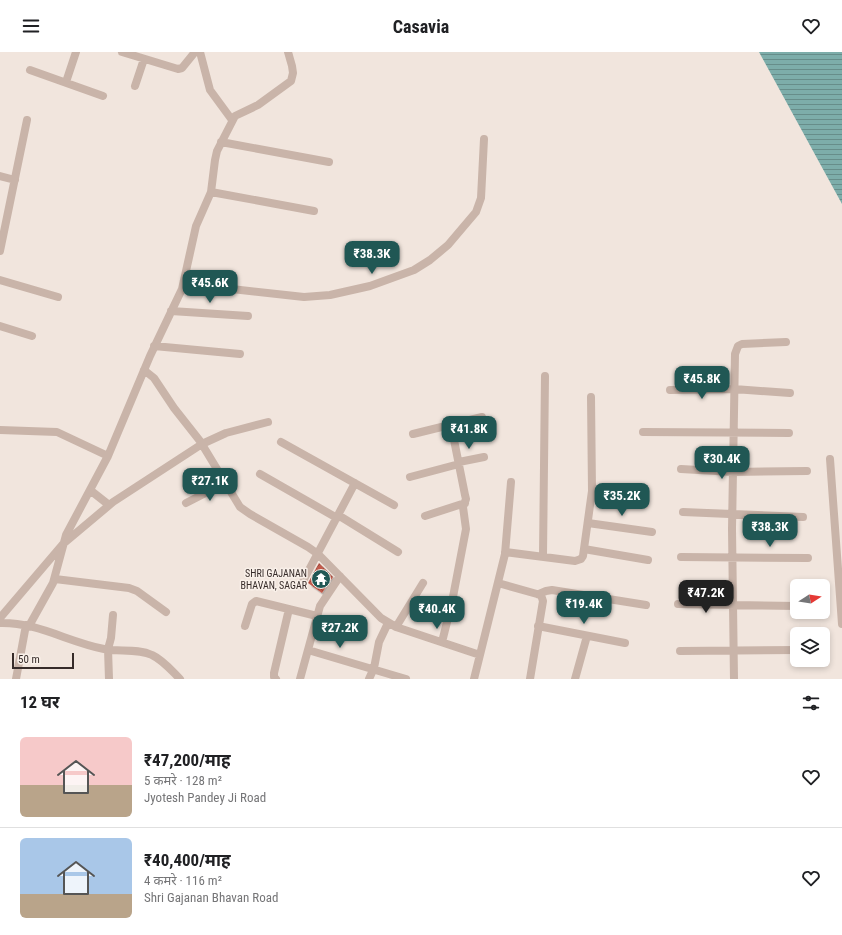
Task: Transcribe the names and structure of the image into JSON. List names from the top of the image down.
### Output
{
  "places": {
    "temple": ["SHRI GAJANAN BHAVAN, SAGAR"]
  },
  "scale_bar": "50 m",
  "north": "right",
  "page": {
    "header": "Casavia",
    "price": [
      "₹38.3K",
      "₹45.6K",
      "₹45.8K",
      "₹41.8K",
      "₹30.4K",
      "₹27.1K",
      "₹35.2K",
      "₹38.3K",
      "₹47.2K",
      "₹19.4K",
      "₹40.4K",
      "₹27.2K"
    ],
    "scale": "50 m",
    "heading": "12 घर",
    "list": [
      {
        "name": "₹47,200/माह",
        "note": "5 कमरे · 128 m² · Jyotesh Pandey Ji Road"
      },
      {
        "name": "₹40,400/माह",
        "note": "4 कमरे · 116 m² · Shri Gajanan Bhavan Road"
      }
    ]
  }
}
